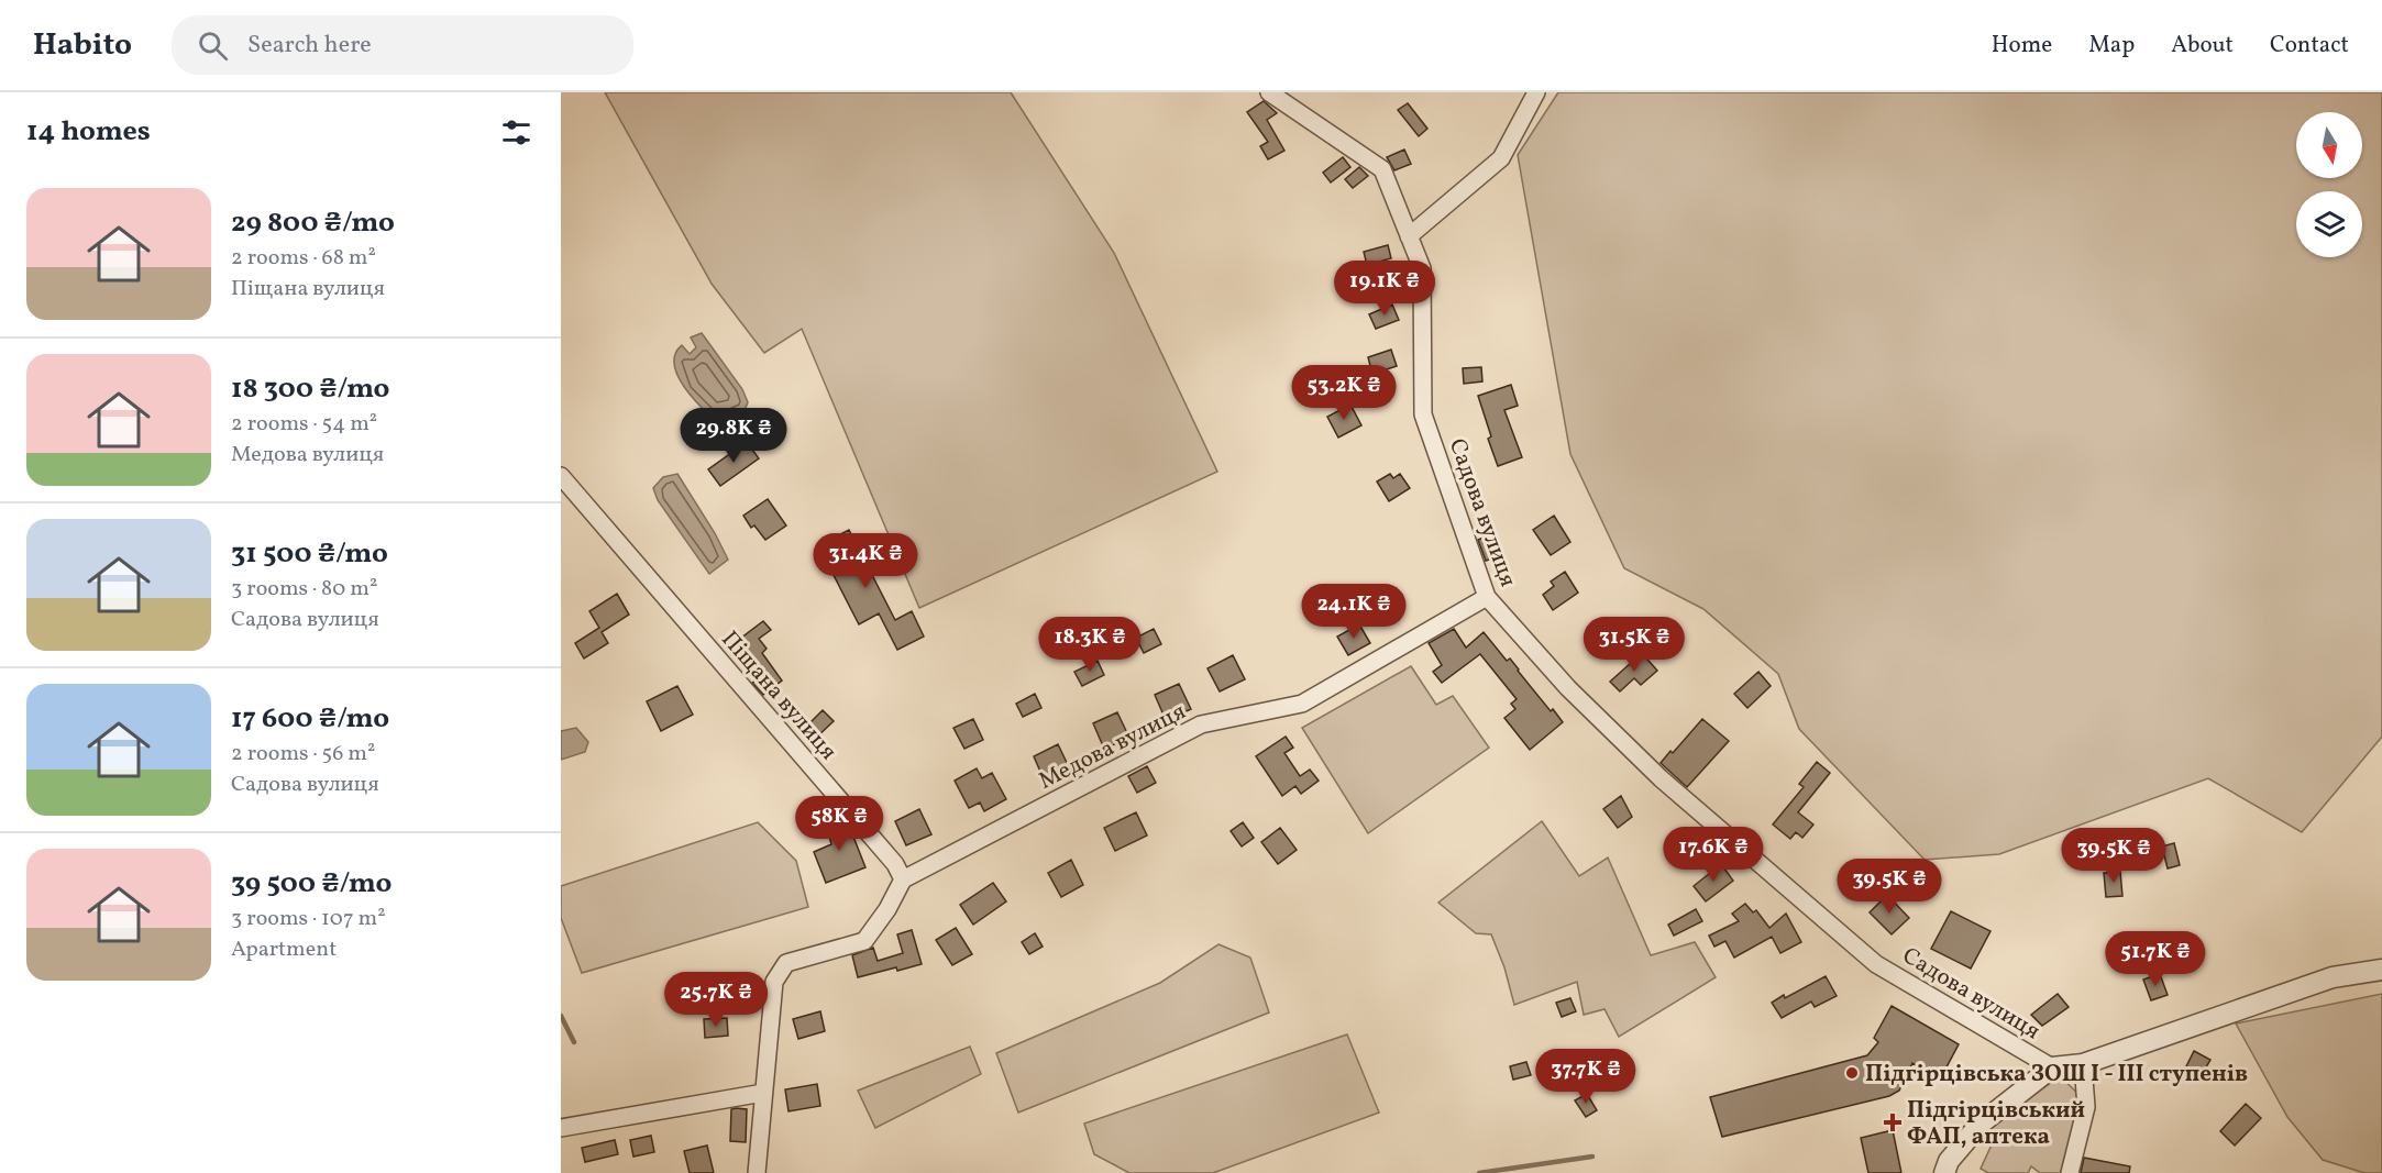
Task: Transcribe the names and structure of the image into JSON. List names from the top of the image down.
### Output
{
  "streets": {
    "street": ["Садова вулиця", "Піщана вулиця", "Медова вулиця"]
  },
  "crossings": [
    ["Садова вулиця", "Медова вулиця"],
    ["Піщана вулиця", "Медова вулиця"]
  ],
  "places": {
    "other": ["Підгірцівська ЗОШ І - ІІІ ступенів"],
    "health": ["Підгірцівський ФАП, аптека"]
  },
  "north": "bottom",
  "page": {
    "header": "Habito",
    "search": "Search here",
    "nav": [
      "Home",
      "Map",
      "About",
      "Contact"
    ],
    "heading": "14 homes",
    "list": [
      {
        "name": "29 800 ₴/mo",
        "note": "2 rooms · 68 m² · Піщана вулиця"
      },
      {
        "name": "18 300 ₴/mo",
        "note": "2 rooms · 54 m² · Медова вулиця"
      },
      {
        "name": "31 500 ₴/mo",
        "note": "3 rooms · 80 m² · Садова вулиця"
      },
      {
        "name": "17 600 ₴/mo",
        "note": "2 rooms · 56 m² · Садова вулиця"
      },
      {
        "name": "39 500 ₴/mo",
        "note": "3 rooms · 107 m² · Apartment"
      }
    ],
    "price": [
      "19.1K ₴",
      "53.2K ₴",
      "29.8K ₴",
      "31.4K ₴",
      "24.1K ₴",
      "18.3K ₴",
      "31.5K ₴",
      "58K ₴",
      "17.6K ₴",
      "39.5K ₴",
      "39.5K ₴",
      "51.7K ₴",
      "25.7K ₴",
      "37.7K ₴"
    ]
  }
}
